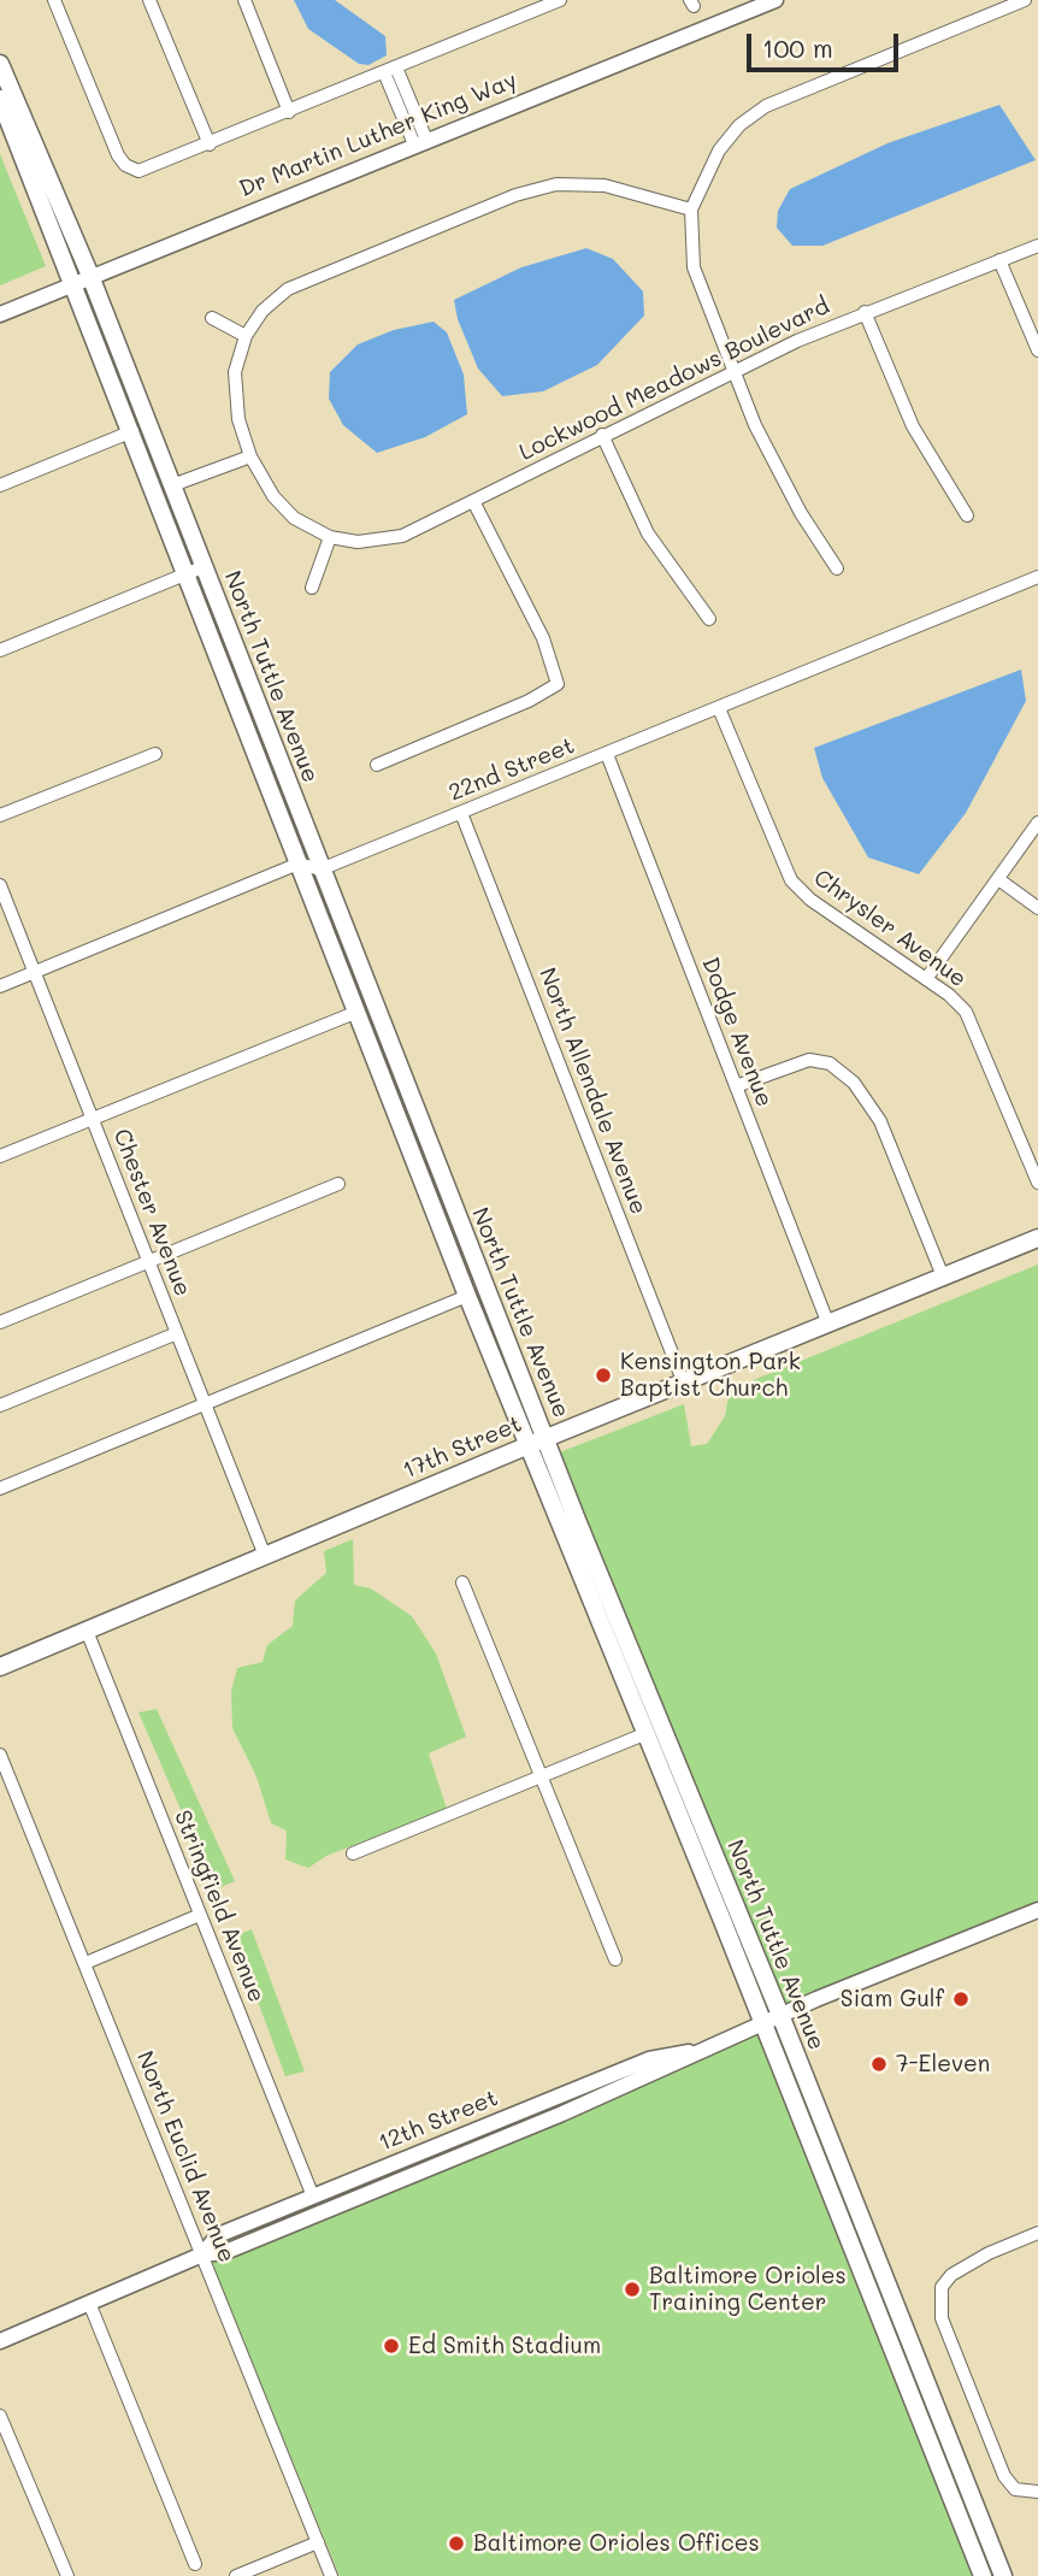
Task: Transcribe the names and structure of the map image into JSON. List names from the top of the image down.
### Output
{
  "streets": {
    "main road": ["North Tuttle Avenue", "17th Street"],
    "street": [
      "Dr Martin Luther King Way",
      "Lockwood Meadows Boulevard",
      "22nd Street",
      "Chrysler Avenue",
      "Dodge Avenue",
      "North Allendale Avenue",
      "Chester Avenue",
      "Stringfield Avenue",
      "12th Street",
      "North Euclid Avenue"
    ]
  },
  "crossings": [
    ["Dr Martin Luther King Way", "North Tuttle Avenue"],
    ["North Tuttle Avenue", "22nd Street"],
    ["North Tuttle Avenue", "17th Street"],
    ["North Tuttle Avenue", "12th Street"],
    ["22nd Street", "Chrysler Avenue"],
    ["22nd Street", "Dodge Avenue"],
    ["22nd Street", "North Allendale Avenue"],
    ["Dodge Avenue", "17th Street"],
    ["North Allendale Avenue", "17th Street"],
    ["Chester Avenue", "17th Street"],
    ["17th Street", "Stringfield Avenue"],
    ["Stringfield Avenue", "12th Street"],
    ["12th Street", "North Euclid Avenue"]
  ],
  "places": [
    "Kensington Park Baptist Church",
    "Siam Gulf",
    "7-Eleven",
    "Baltimore Orioles Training Center",
    "Ed Smith Stadium",
    "Baltimore Orioles Offices"
  ],
  "scale_bar": "100 m"
}
